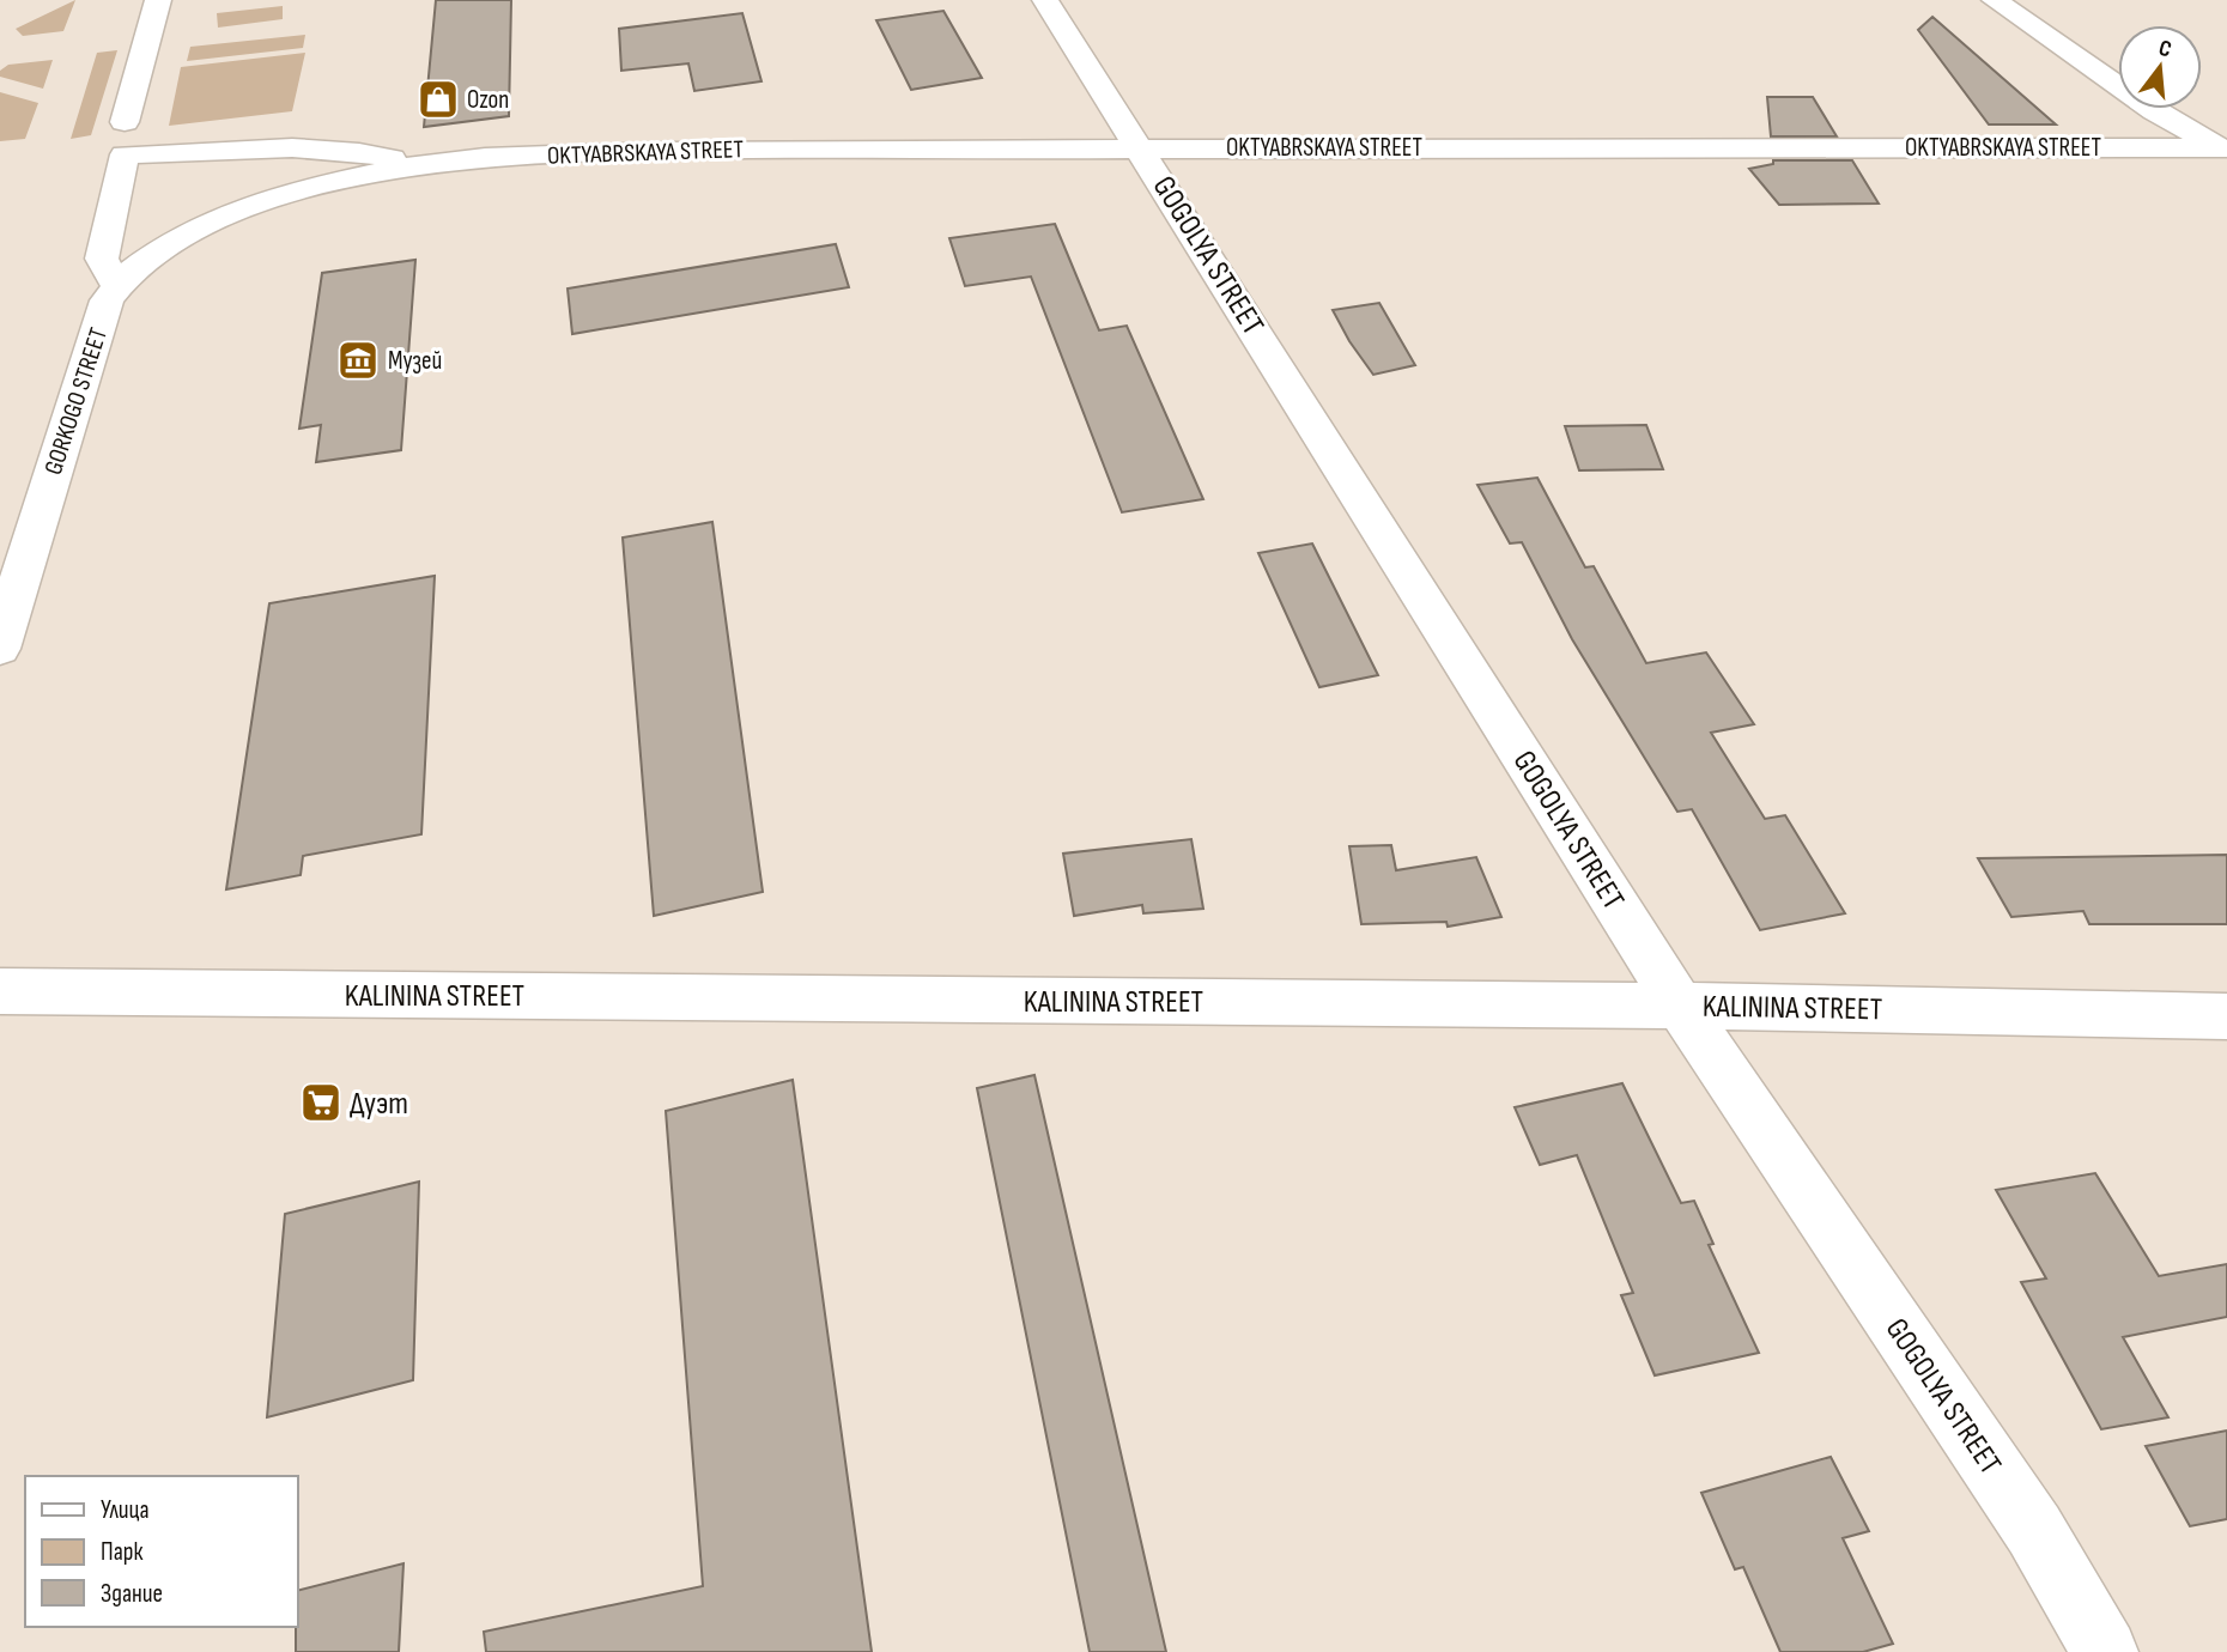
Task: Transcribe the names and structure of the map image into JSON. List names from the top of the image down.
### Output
{
  "streets": {
    "street": [
      "OKTYABRSKAYA STREET",
      "GOGOLYA STREET",
      "GORKOGO STREET",
      "KALININA STREET"
    ]
  },
  "crossings": [
    ["OKTYABRSKAYA STREET", "GOGOLYA STREET"],
    ["OKTYABRSKAYA STREET", "GORKOGO STREET"],
    ["GOGOLYA STREET", "KALININA STREET"]
  ],
  "places": {
    "shop": ["Ozon"],
    "museum": ["Музей"],
    "supermarket": ["Дуэт"]
  },
  "legend": ["Улица", "Парк", "Здание"],
  "north": "top"
}
